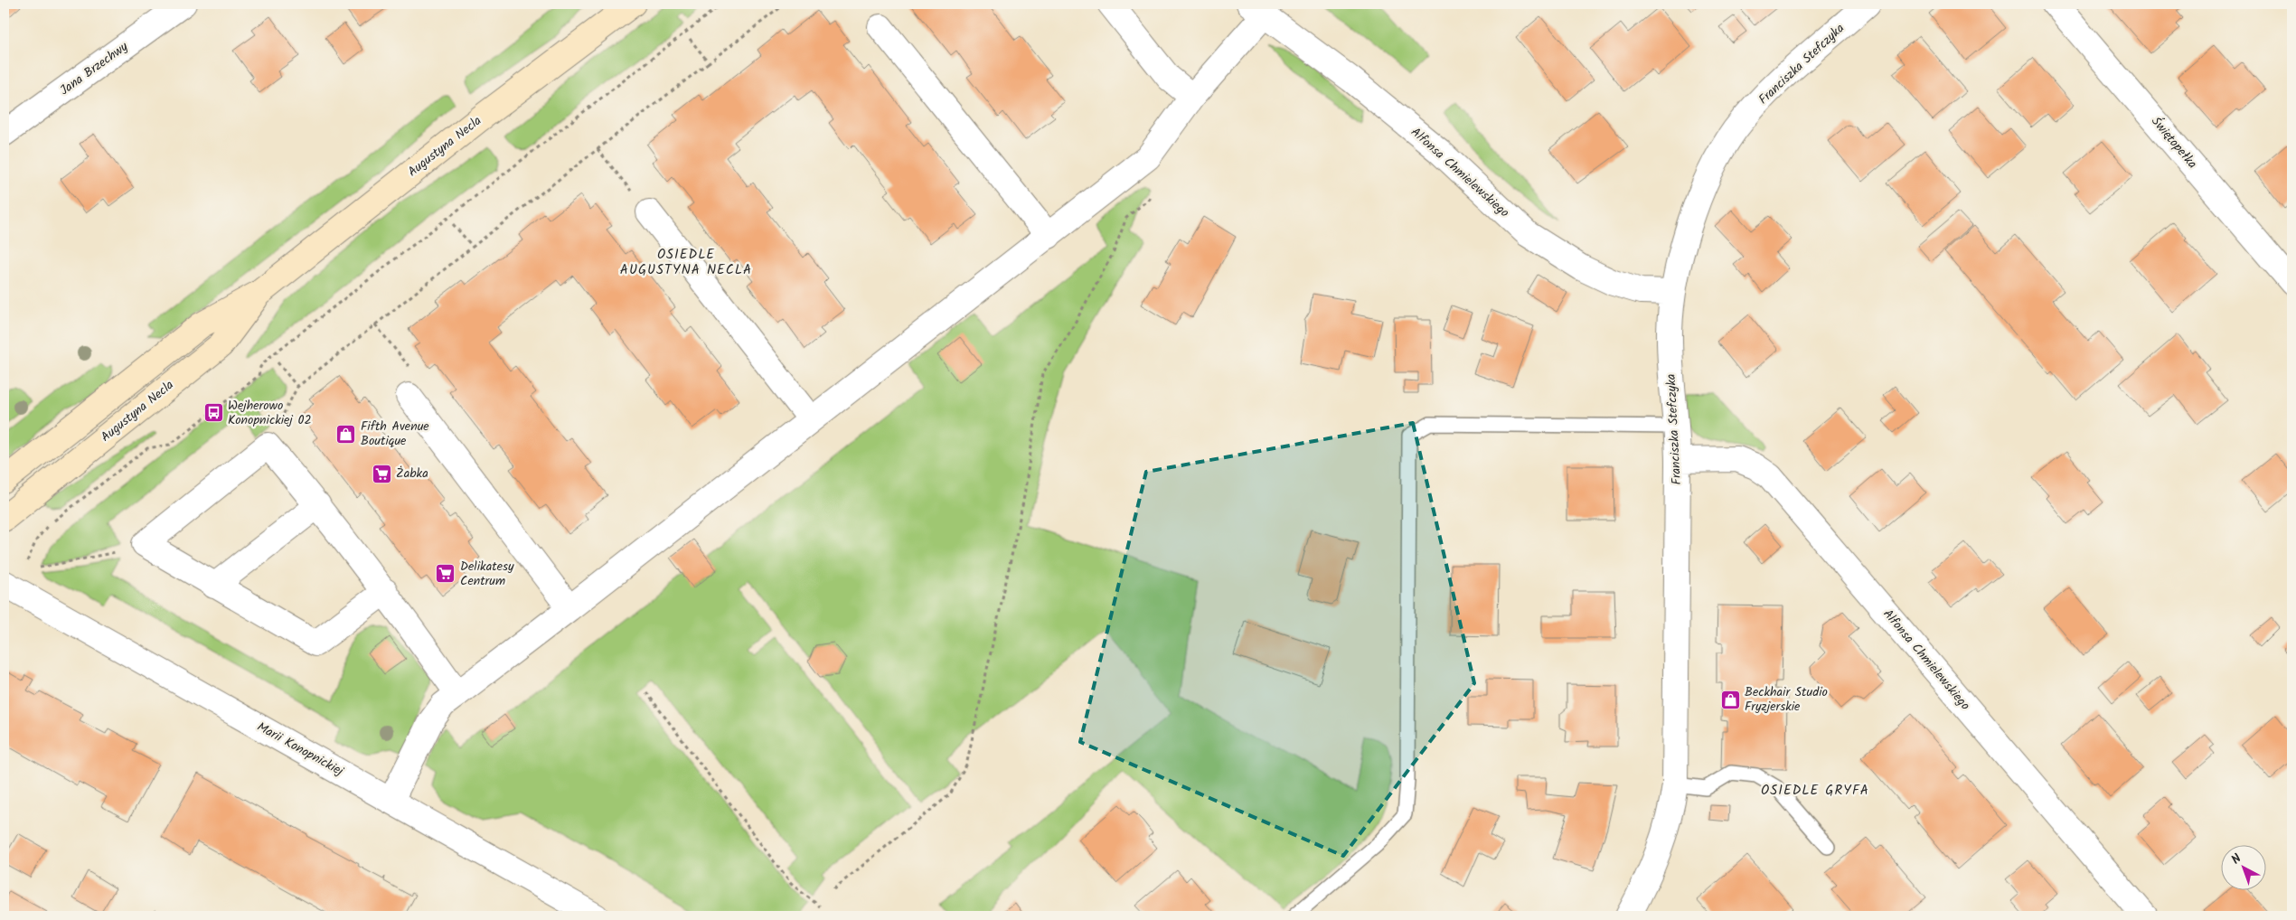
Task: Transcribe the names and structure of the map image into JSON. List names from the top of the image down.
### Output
{
  "streets": {
    "main road": ["Augustyna Necla"],
    "street": [
      "Franciszka Stefczyka",
      "Jana Brzechwy",
      "Świętopełka",
      "Alfonsa Chmielewskiego",
      "Marii Konopnickiej"
    ]
  },
  "crossings": [
    ["Franciszka Stefczyka", "Alfonsa Chmielewskiego"]
  ],
  "districts": ["OSIEDLE AUGUSTYNA NECLA", "OSIEDLE GRYFA"],
  "places": {
    "bus stop": ["Wejherowo Konopnickiej 02"],
    "shop": ["Fifth Avenue Boutique", "Beckhair Studio Fryzjerskie"],
    "supermarket": ["Żabka", "Delikatesy Centrum"]
  },
  "north": "top left"
}
